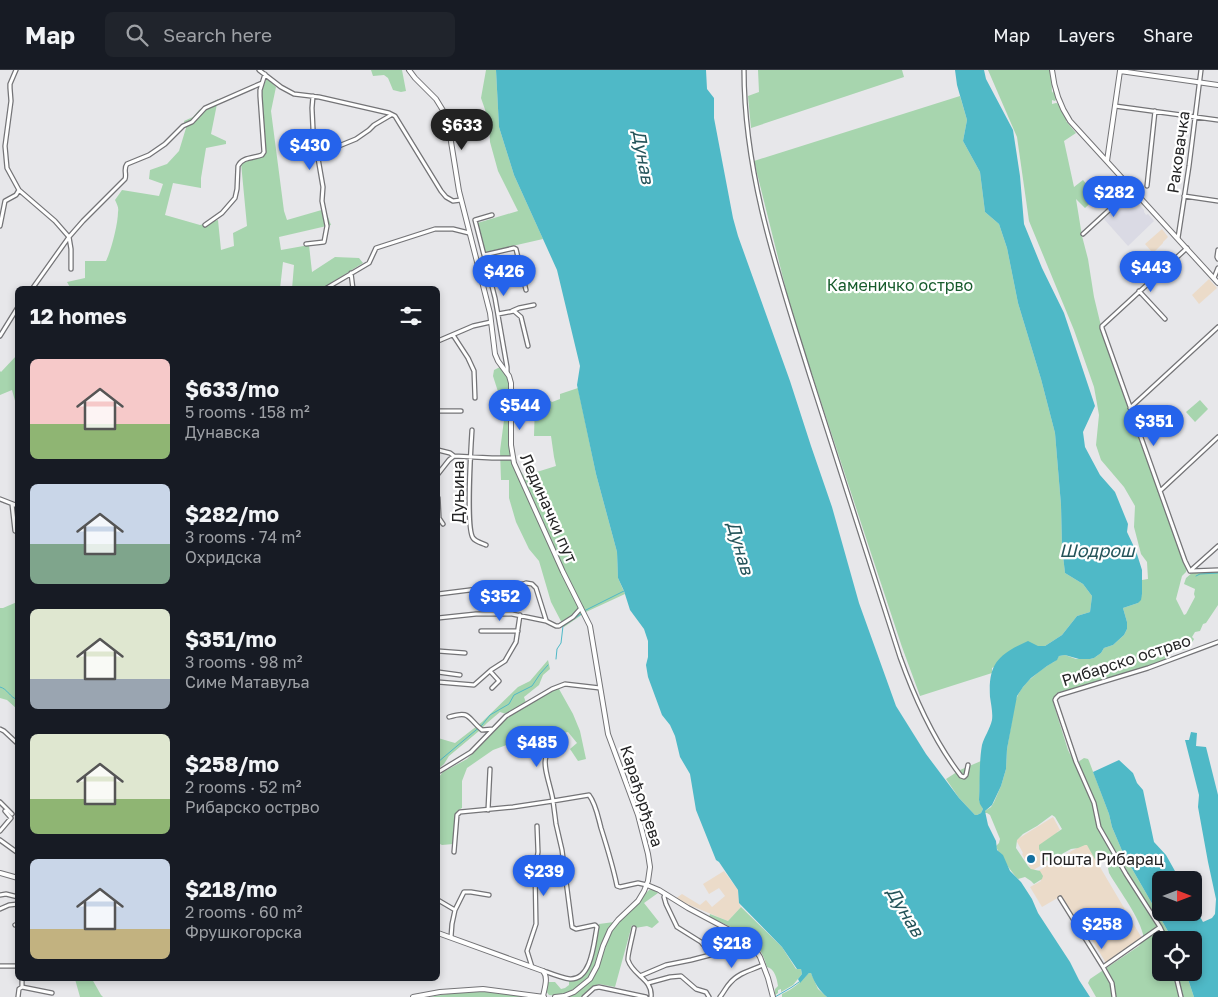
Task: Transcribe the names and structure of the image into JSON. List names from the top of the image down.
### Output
{
  "streets": {
    "main road": ["Лединачки пут", "Карађорђева"],
    "street": ["Раковачка", "Дуњина", "Рибарско острво"]
  },
  "crossings": [
    ["Лединачки пут", "Карађорђева"]
  ],
  "water": ["Дунав", "Шодрош"],
  "parks": ["Каменичко острво"],
  "places": ["Пошта Рибарац"],
  "north": "right",
  "page": {
    "header": "Map",
    "search": "Search here",
    "nav": ["Map", "Layers", "Share"],
    "price": [
      "$633",
      "$430",
      "$282",
      "$443",
      "$426",
      "$544",
      "$351",
      "$352",
      "$485",
      "$239",
      "$258",
      "$218"
    ],
    "heading": "12 homes",
    "list": [
      {
        "name": "$633/mo",
        "note": "5 rooms · 158 m² · Дунавска"
      },
      {
        "name": "$282/mo",
        "note": "3 rooms · 74 m² · Охридска"
      },
      {
        "name": "$351/mo",
        "note": "3 rooms · 98 m² · Симе Матавуља"
      },
      {
        "name": "$258/mo",
        "note": "2 rooms · 52 m² · Рибарско острво"
      },
      {
        "name": "$218/mo",
        "note": "2 rooms · 60 m² · Фрушкогорска"
      }
    ]
  }
}
